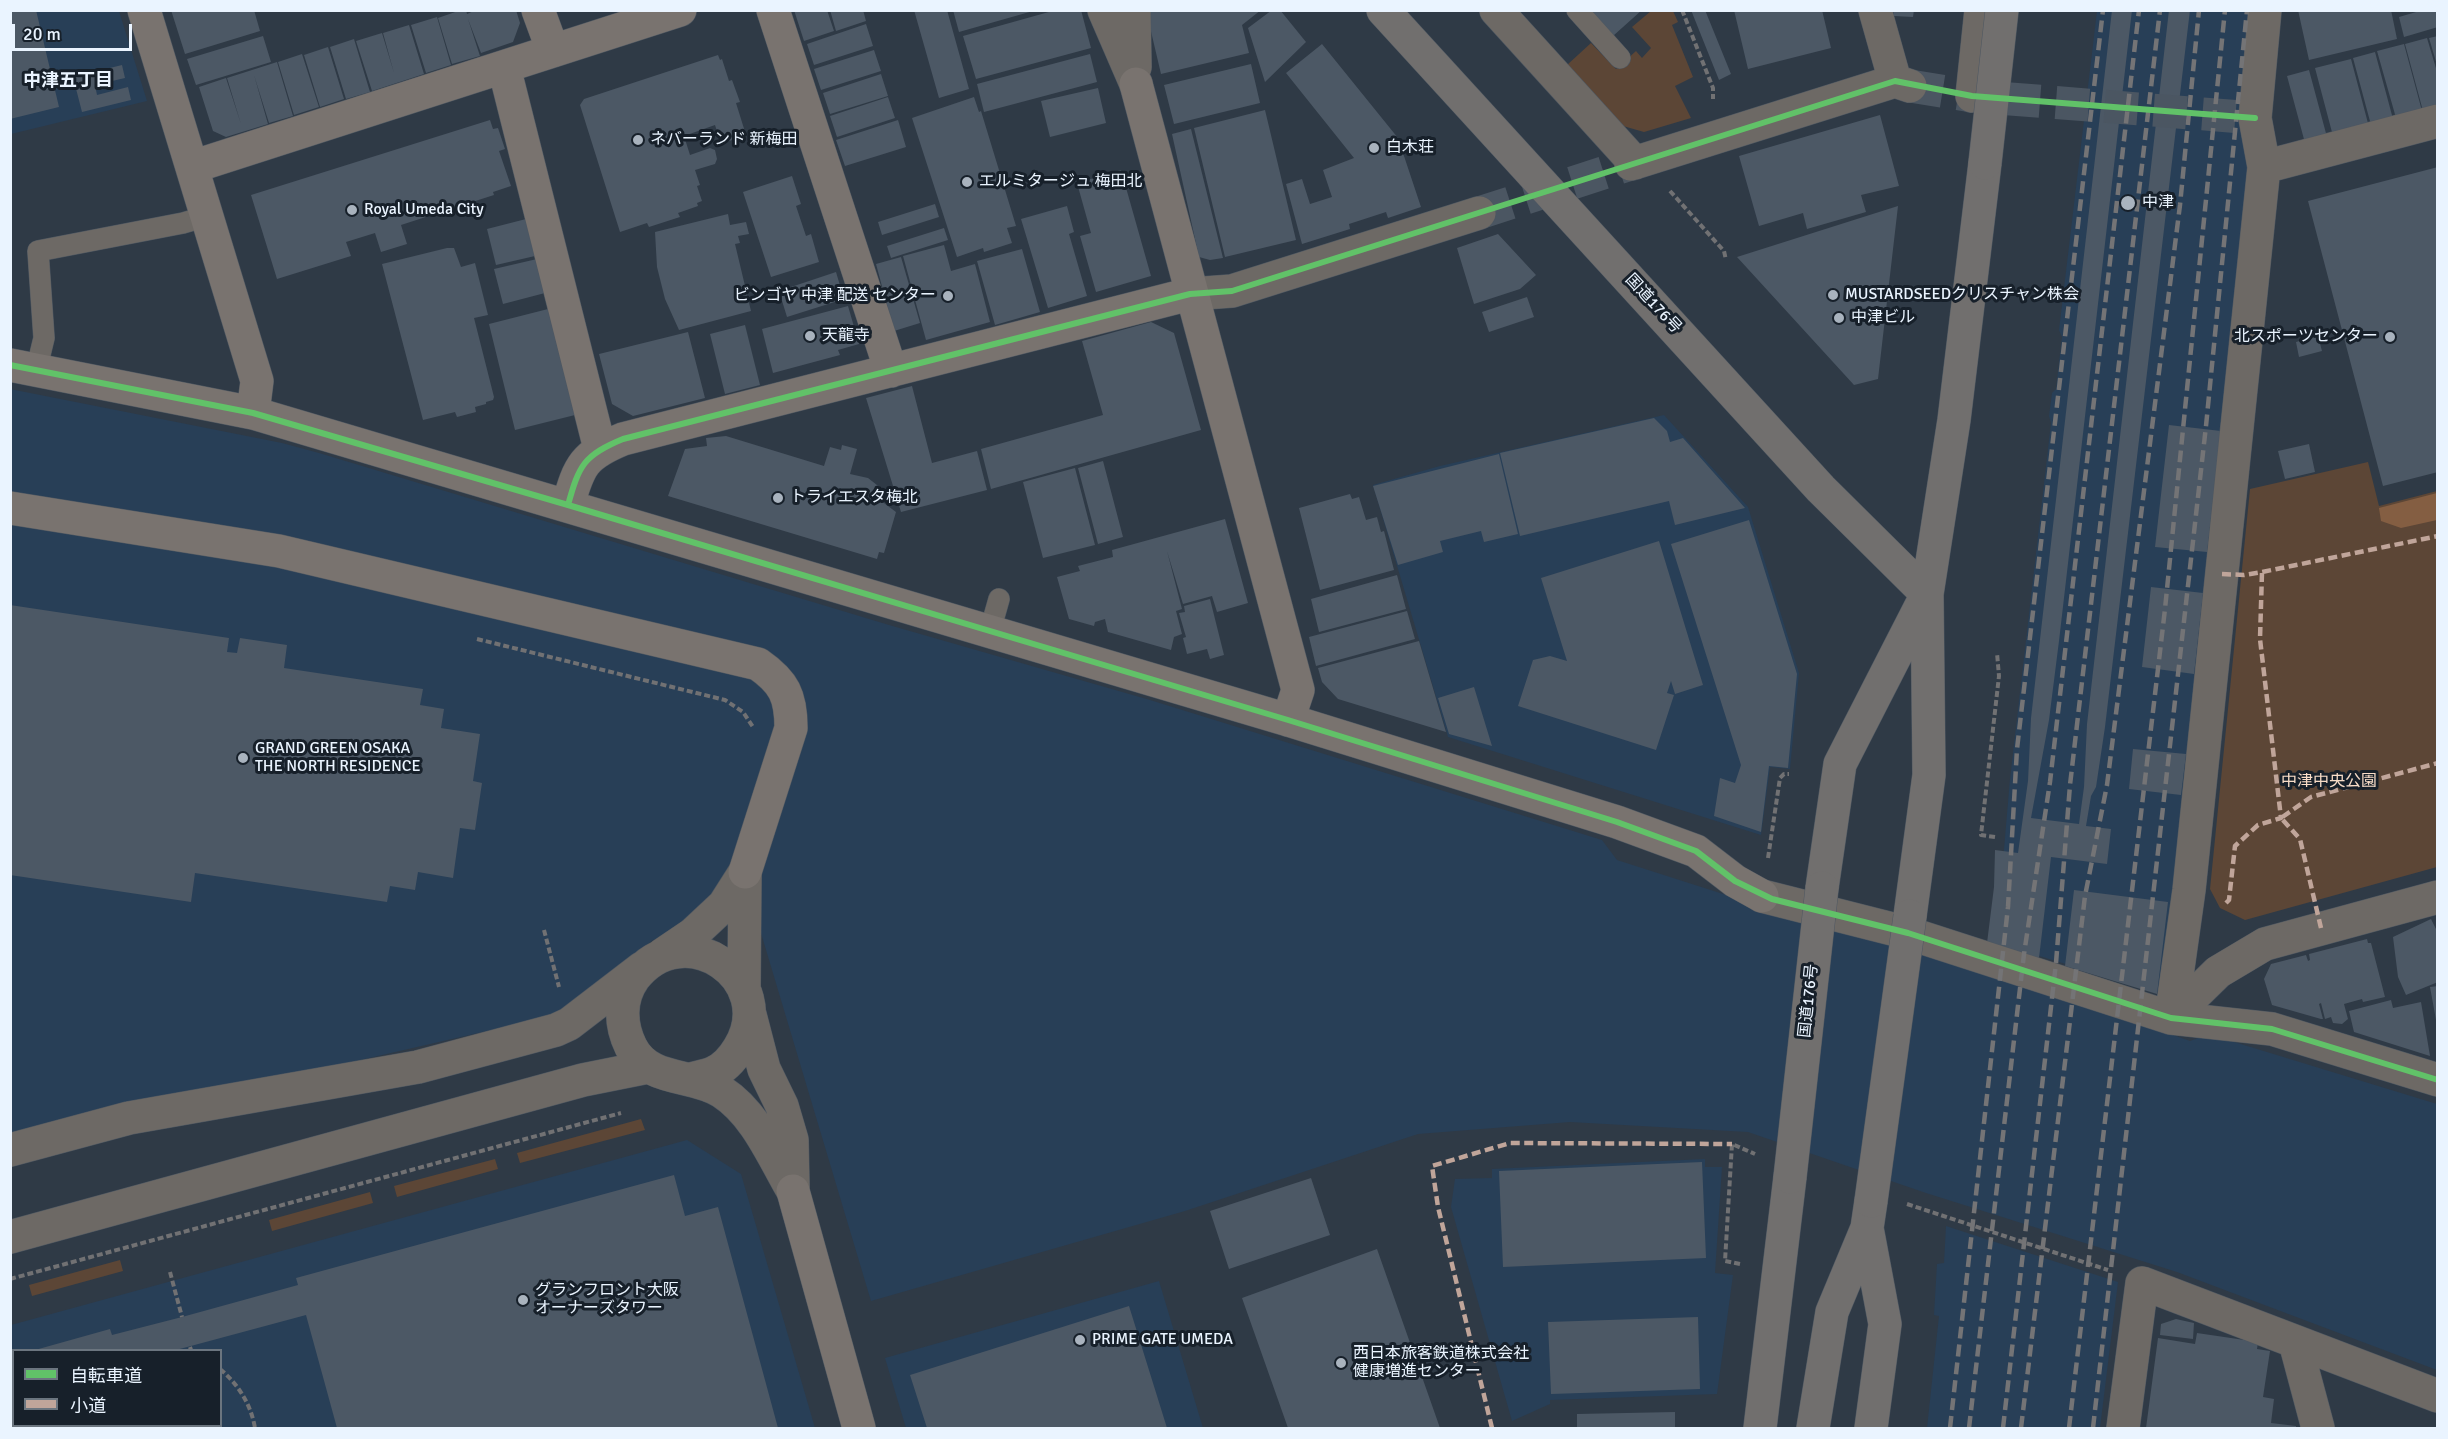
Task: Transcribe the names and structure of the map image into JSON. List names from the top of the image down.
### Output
{
  "streets": {
    "highway": ["国道176号"]
  },
  "districts": ["中津五丁目"],
  "parks": ["中津中央公園"],
  "places": [
    "ネバーランド 新梅田",
    "白木荘",
    "エルミタージュ 梅田北",
    "中津",
    "Royal Umeda City",
    "MUSTARDSEEDクリスチャン株会",
    "ビンゴヤ 中津 配送 センター",
    "中津ビル",
    "天龍寺",
    "北スポーツセンター",
    "トライエスタ梅北",
    "GRAND GREEN OSAKA THE NORTH RESIDENCE",
    "グランフロント大阪 オーナーズタワー",
    "PRIME GATE UMEDA",
    "西日本旅客鉄道株式会社 健康増進センター"
  ],
  "legend": ["自転車道", "小道"],
  "scale_bar": "20 m"
}
